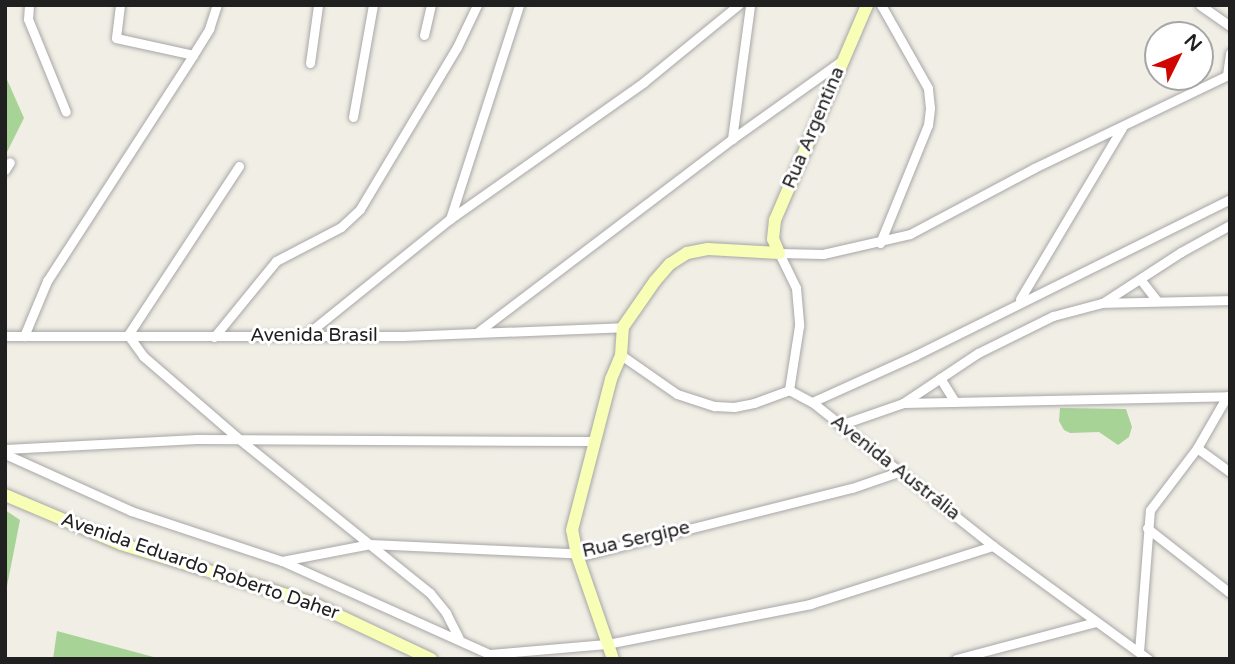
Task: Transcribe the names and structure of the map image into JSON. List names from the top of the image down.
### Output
{
  "streets": {
    "main road": ["Rua Argentina", "Avenida Eduardo Roberto Daher"],
    "street": ["Avenida Brasil", "Avenida Austrália", "Rua Sergipe"]
  },
  "crossings": [
    ["Rua Argentina", "Avenida Brasil"],
    ["Rua Argentina", "Avenida Austrália"],
    ["Avenida Brasil", "Avenida Austrália"],
    ["Avenida Austrália", "Rua Sergipe"]
  ],
  "north": "top right"
}
